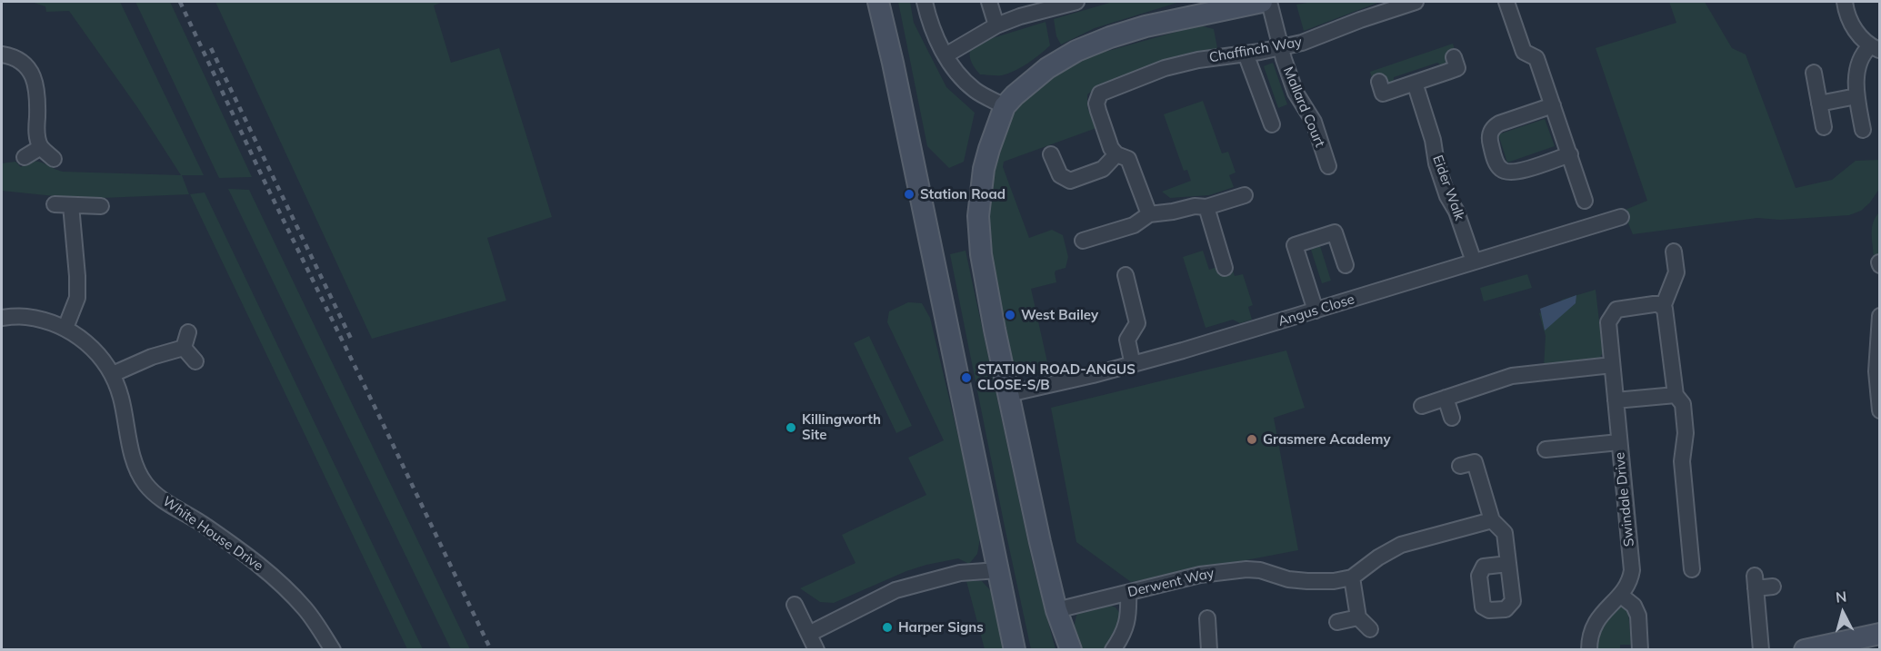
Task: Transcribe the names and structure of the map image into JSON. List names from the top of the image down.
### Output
{
  "streets": {
    "street": [
      "Chaffinch Way",
      "Mallard Court",
      "Eider Walk",
      "Angus Close",
      "Swindale Drive",
      "White House Drive",
      "Derwent Way"
    ]
  },
  "crossings": [
    ["Chaffinch Way", "Mallard Court"],
    ["Eider Walk", "Angus Close"]
  ],
  "places": [
    "Station Road",
    "West Bailey",
    "STATION ROAD-ANGUS CLOSE-S/B",
    "Killingworth Site",
    "Grasmere Academy",
    "Harper Signs"
  ],
  "north": "top"
}
